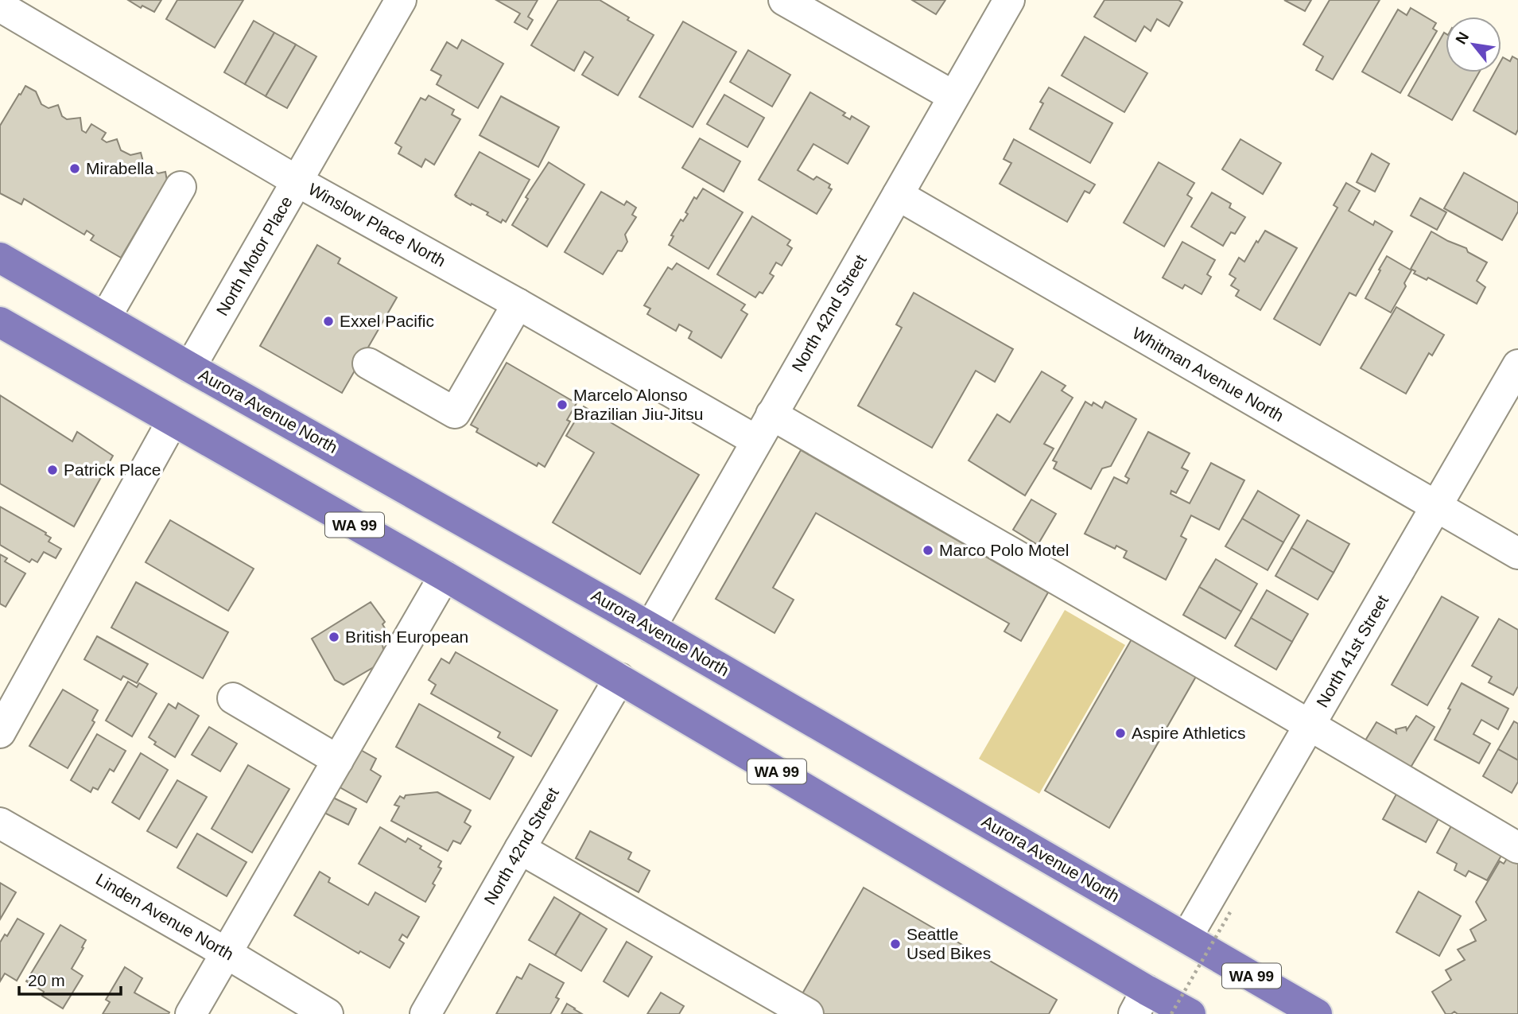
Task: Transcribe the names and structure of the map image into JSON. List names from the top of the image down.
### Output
{
  "streets": {
    "highway": ["Aurora Avenue North", "WA 99"],
    "street": [
      "Winslow Place North",
      "North Motor Place",
      "North 42nd Street",
      "Whitman Avenue North",
      "North 41st Street",
      "Linden Avenue North"
    ]
  },
  "crossings": [
    ["Winslow Place North", "North Motor Place"],
    ["Winslow Place North", "North 42nd Street"],
    ["North Motor Place", "Aurora Avenue North"],
    ["North 42nd Street", "Whitman Avenue North"],
    ["North 42nd Street", "Aurora Avenue North"],
    ["North 42nd Street", "WA 99"],
    ["Whitman Avenue North", "North 41st Street"],
    ["Aurora Avenue North", "North 41st Street"]
  ],
  "places": [
    "Mirabella",
    "Exxel Pacific",
    "Marcelo Alonso Brazilian Jiu-Jitsu",
    "Patrick Place",
    "Marco Polo Motel",
    "British European",
    "Aspire Athletics",
    "Seattle Used Bikes"
  ],
  "scale_bar": "20 m",
  "north": "top left"
}
